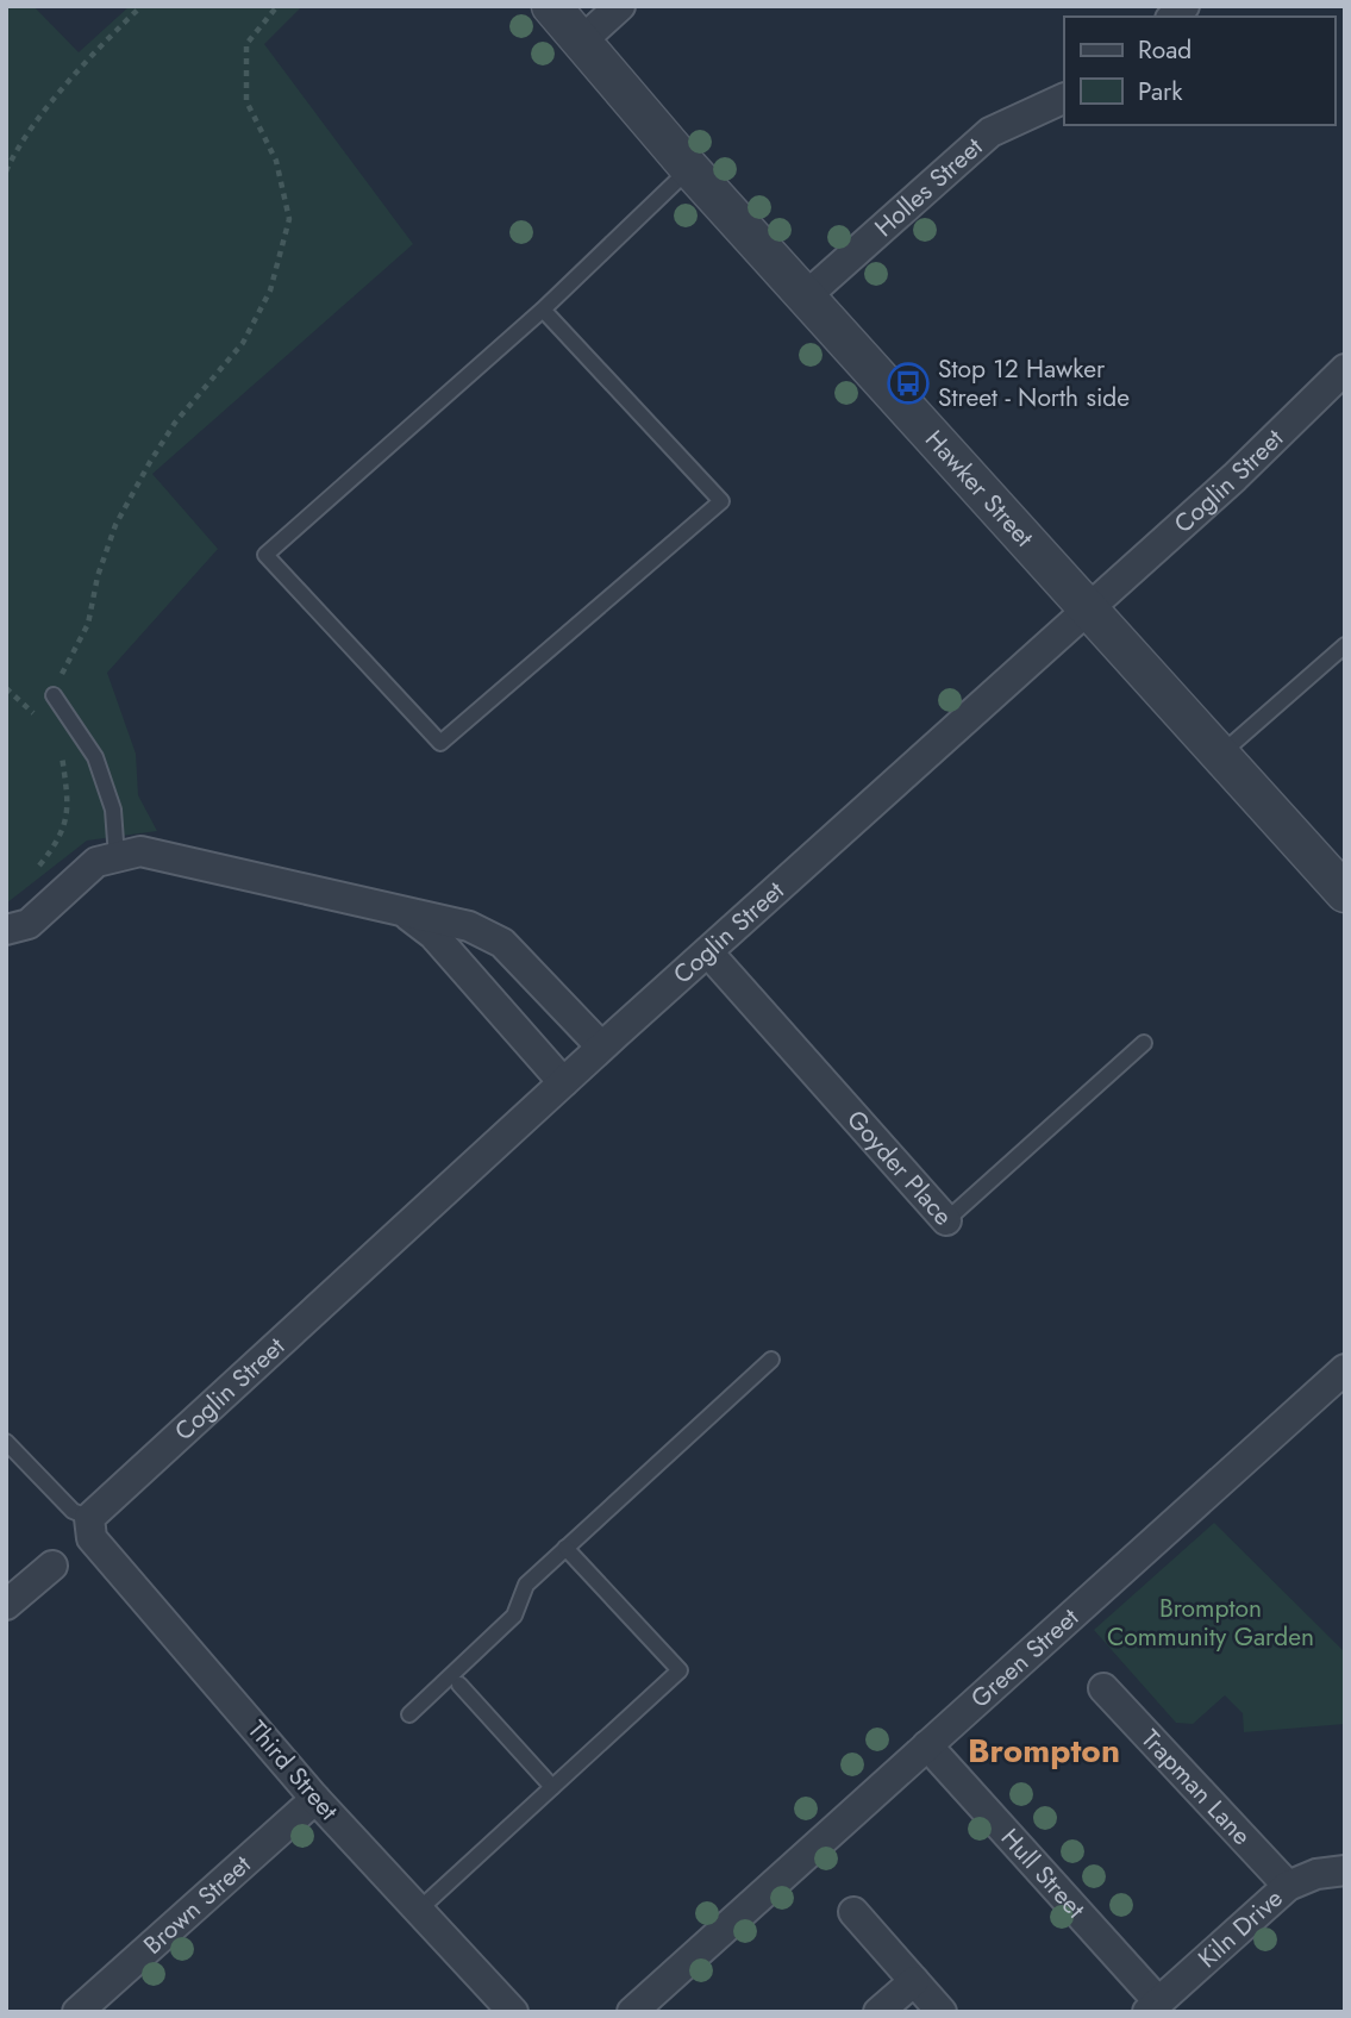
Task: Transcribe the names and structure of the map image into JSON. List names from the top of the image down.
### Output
{
  "streets": {
    "street": [
      "Holles Street",
      "Coglin Street",
      "Hawker Street",
      "Goyder Place",
      "Green Street",
      "Third Street",
      "Trapman Lane",
      "Hull Street",
      "Brown Street",
      "Kiln Drive"
    ]
  },
  "crossings": [
    ["Holles Street", "Hawker Street"],
    ["Coglin Street", "Hawker Street"],
    ["Coglin Street", "Goyder Place"],
    ["Coglin Street", "Third Street"],
    ["Green Street", "Hull Street"],
    ["Third Street", "Brown Street"],
    ["Trapman Lane", "Kiln Drive"],
    ["Hull Street", "Kiln Drive"]
  ],
  "districts": ["Brompton"],
  "parks": ["Brompton Community Garden"],
  "places": {
    "bus stop": ["Stop 12 Hawker Street - North side"]
  },
  "legend": ["Road", "Park"]
}
